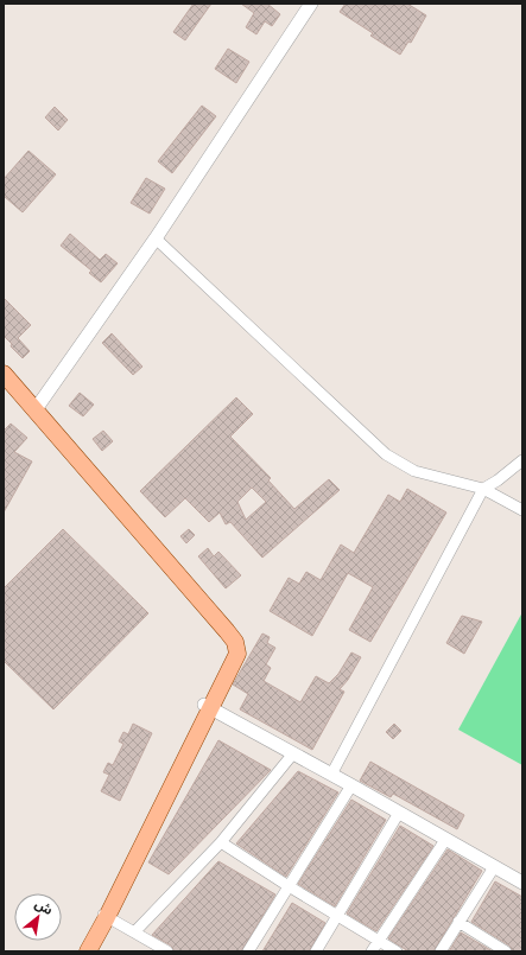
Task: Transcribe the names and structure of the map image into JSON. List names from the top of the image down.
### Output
{
  "north": "top right"
}
